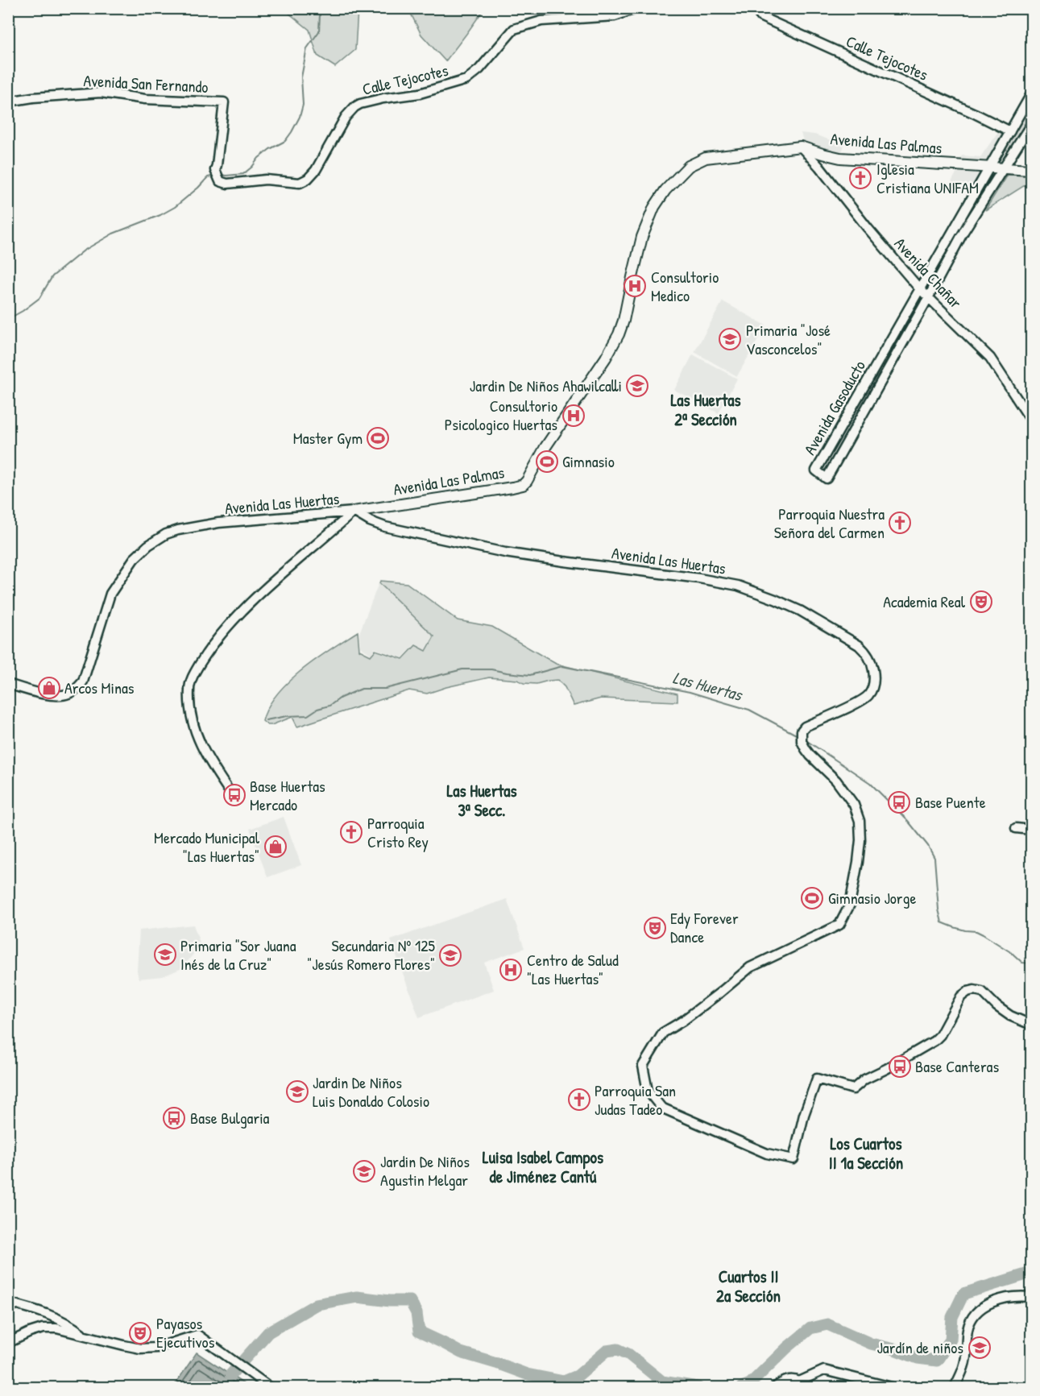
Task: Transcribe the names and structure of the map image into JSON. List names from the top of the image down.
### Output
{
  "streets": {
    "main road": ["Avenida Las Palmas"],
    "street": [
      "Calle Tejocotes",
      "Avenida San Fernando",
      "Avenida Chañar",
      "Avenida Gasoducto",
      "Avenida Las Huertas"
    ]
  },
  "crossings": [
    ["Calle Tejocotes", "Avenida San Fernando"],
    ["Calle Tejocotes", "Avenida Gasoducto"],
    ["Avenida Las Palmas", "Avenida Chañar"],
    ["Avenida Las Palmas", "Avenida Gasoducto"],
    ["Avenida Las Palmas", "Avenida Las Huertas"],
    ["Avenida Chañar", "Avenida Gasoducto"]
  ],
  "districts": [
    "Las Huertas 2ª Sección",
    "Las Huertas 3ª Secc.",
    "Los Cuartos II 1a Sección",
    "Luisa Isabel Campos de Jiménez Cantú",
    "Cuartos II 2a Sección"
  ],
  "water": ["Las Huertas"],
  "places": {
    "church": [
      "Iglesia Cristiana UNIFAM",
      "Parroquia Nuestra Señora del Carmen",
      "Parroquia Cristo Rey",
      "Parroquia San Judas Tadeo"
    ],
    "hospital": ["Consultorio Medico", "Consultorio Psicologico Huertas", "Centro de Salud \"Las Huertas\""],
    "school or university": [
      "Primaria \"José Vasconcelos\"",
      "Jardin De Niños Ahawilcalli",
      "Primaria \"Sor Juana Inés de la Cruz\"",
      "Secundaria Nº 125 \"Jesús Romero Flores\"",
      "Jardin De Niños Luis Donaldo Colosio",
      "Jardin De Niños Agustin Melgar",
      "Jardín de niños"
    ],
    "sports": ["Master Gym", "Gimnasio", "Gimnasio Jorge"],
    "theatre": ["Academia Real", "Edy Forever Dance", "Payasos Ejecutivos"],
    "shop": ["Arcos Minas", "Mercado Municipal \"Las Huertas\""],
    "bus stop": [
      "Base Huertas Mercado",
      "Base Puente",
      "Base Canteras",
      "Base Bulgaria"
    ]
  }
}
